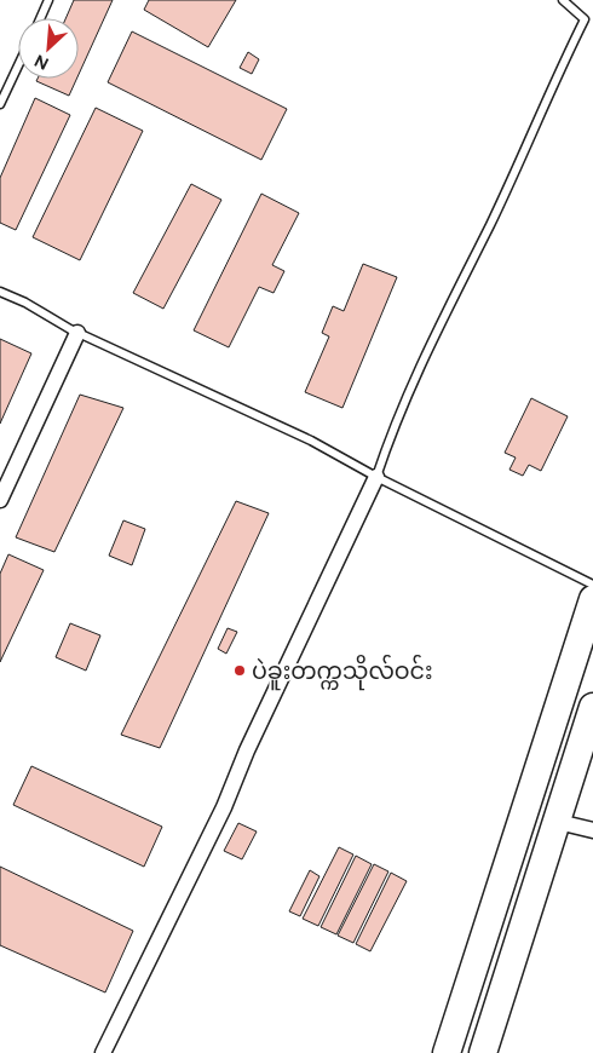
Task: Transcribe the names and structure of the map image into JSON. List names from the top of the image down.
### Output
{
  "places": ["ပဲခူးတက္ကသိုလ်ဝင်း"],
  "north": "bottom left"
}
